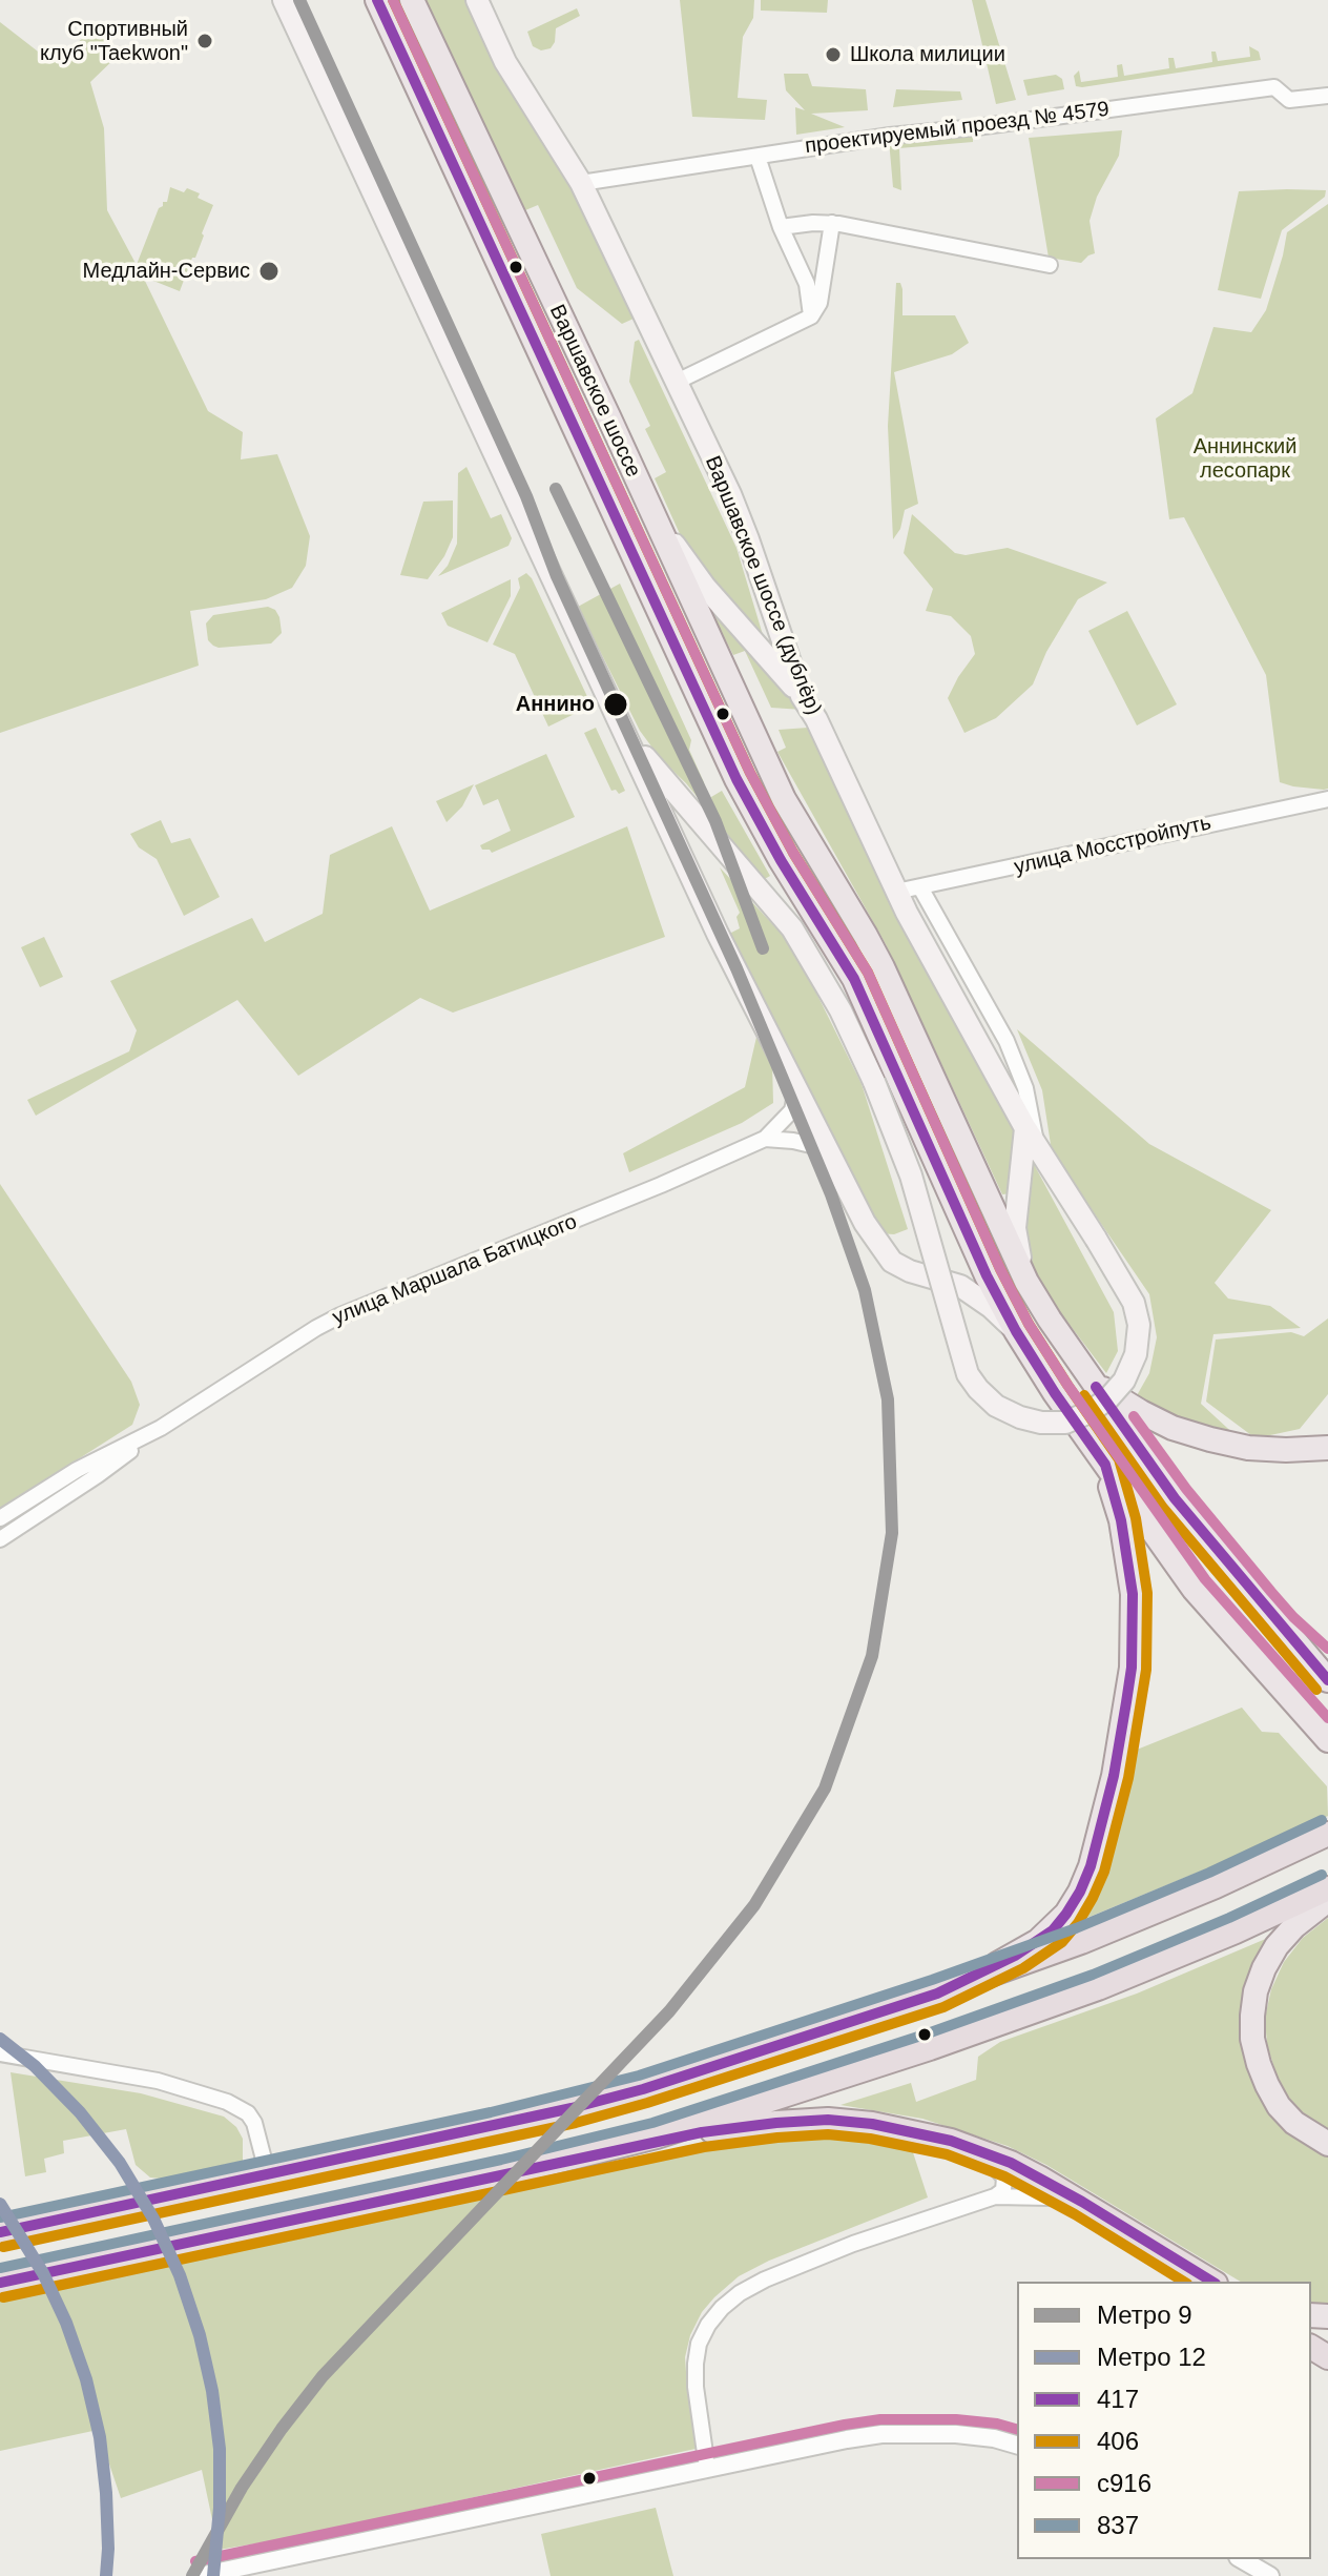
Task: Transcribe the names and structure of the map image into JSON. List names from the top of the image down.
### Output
{
  "streets": {
    "main road": ["Варшавское шоссе", "Варшавское шоссе (дублёр)"],
    "street": ["проектируемый проезд № 4579", "улица Мосстройпуть", "улица Маршала Батицкого"]
  },
  "crossings": [
    ["проектируемый проезд № 4579", "Варшавское шоссе (дублёр)"],
    ["Варшавское шоссе (дублёр)", "улица Мосстройпуть"]
  ],
  "parks": ["Аннинский лесопарк"],
  "places": [
    "Спортивный клуб \"Taekwon\"",
    "Школа милиции",
    "Медлайн-Сервис",
    "Аннино"
  ],
  "lines": [
    "metro line 9",
    "transit line 417",
    "transit line 406",
    "transit line с916",
    "transit line 837",
    "metro line 12"
  ],
  "legend": [
    "Метро 9",
    "Метро 12",
    "417",
    "406",
    "с916",
    "837"
  ]
}
